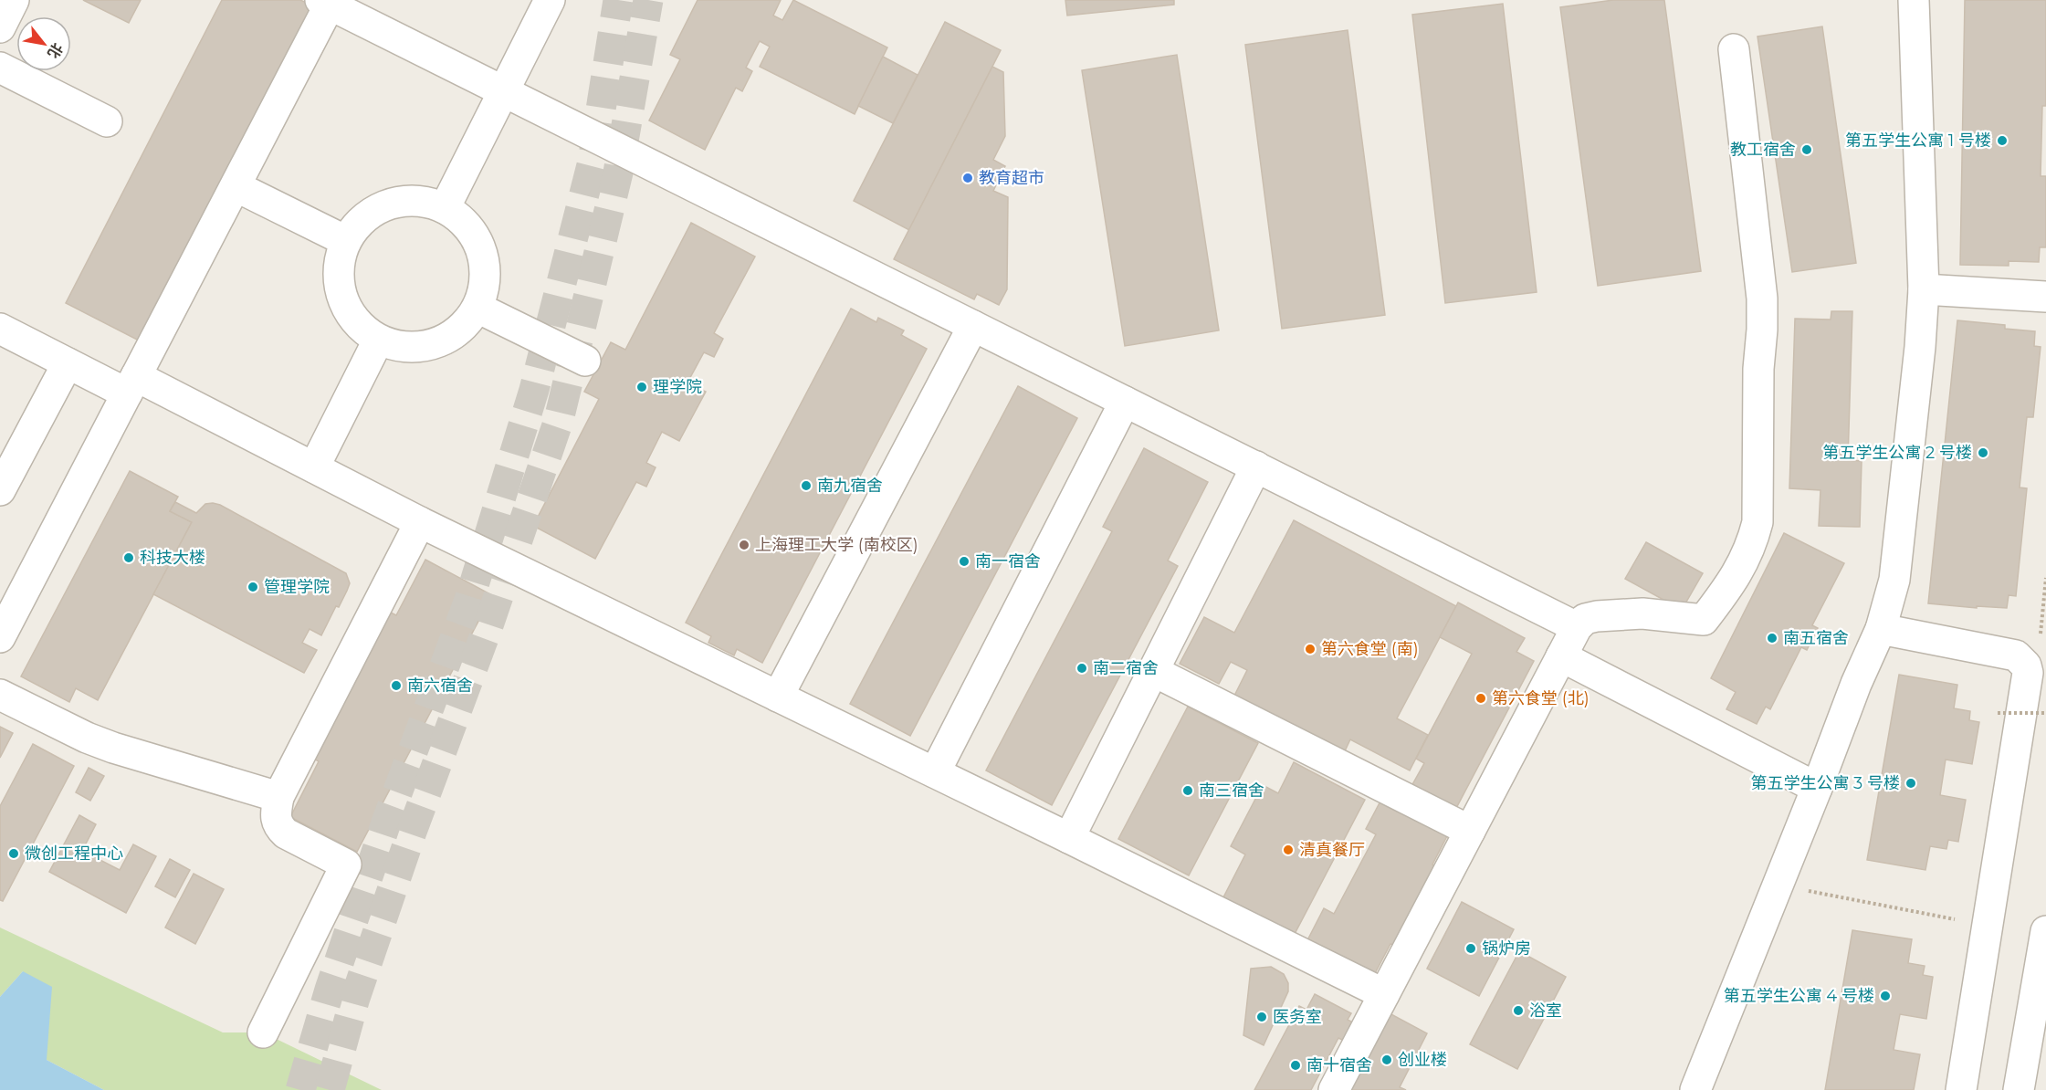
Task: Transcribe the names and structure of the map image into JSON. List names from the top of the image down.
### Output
{
  "places": [
    "第五学生公寓 1 号楼",
    "教工宿舍",
    "教育超市",
    "理学院",
    "第五学生公寓 2 号楼",
    "南九宿舍",
    "上海理工大学 (南校区)",
    "科技大楼",
    "南一宿舍",
    "管理学院",
    "南五宿舍",
    "第六食堂 (南)",
    "南二宿舍",
    "南六宿舍",
    "第六食堂 (北)",
    "第五学生公寓 3 号楼",
    "南三宿舍",
    "清真餐厅",
    "微创工程中心",
    "锅炉房",
    "第五学生公寓 4 号楼",
    "浴室",
    "医务室",
    "创业楼",
    "南十宿舍"
  ],
  "north": "bottom right"
}
